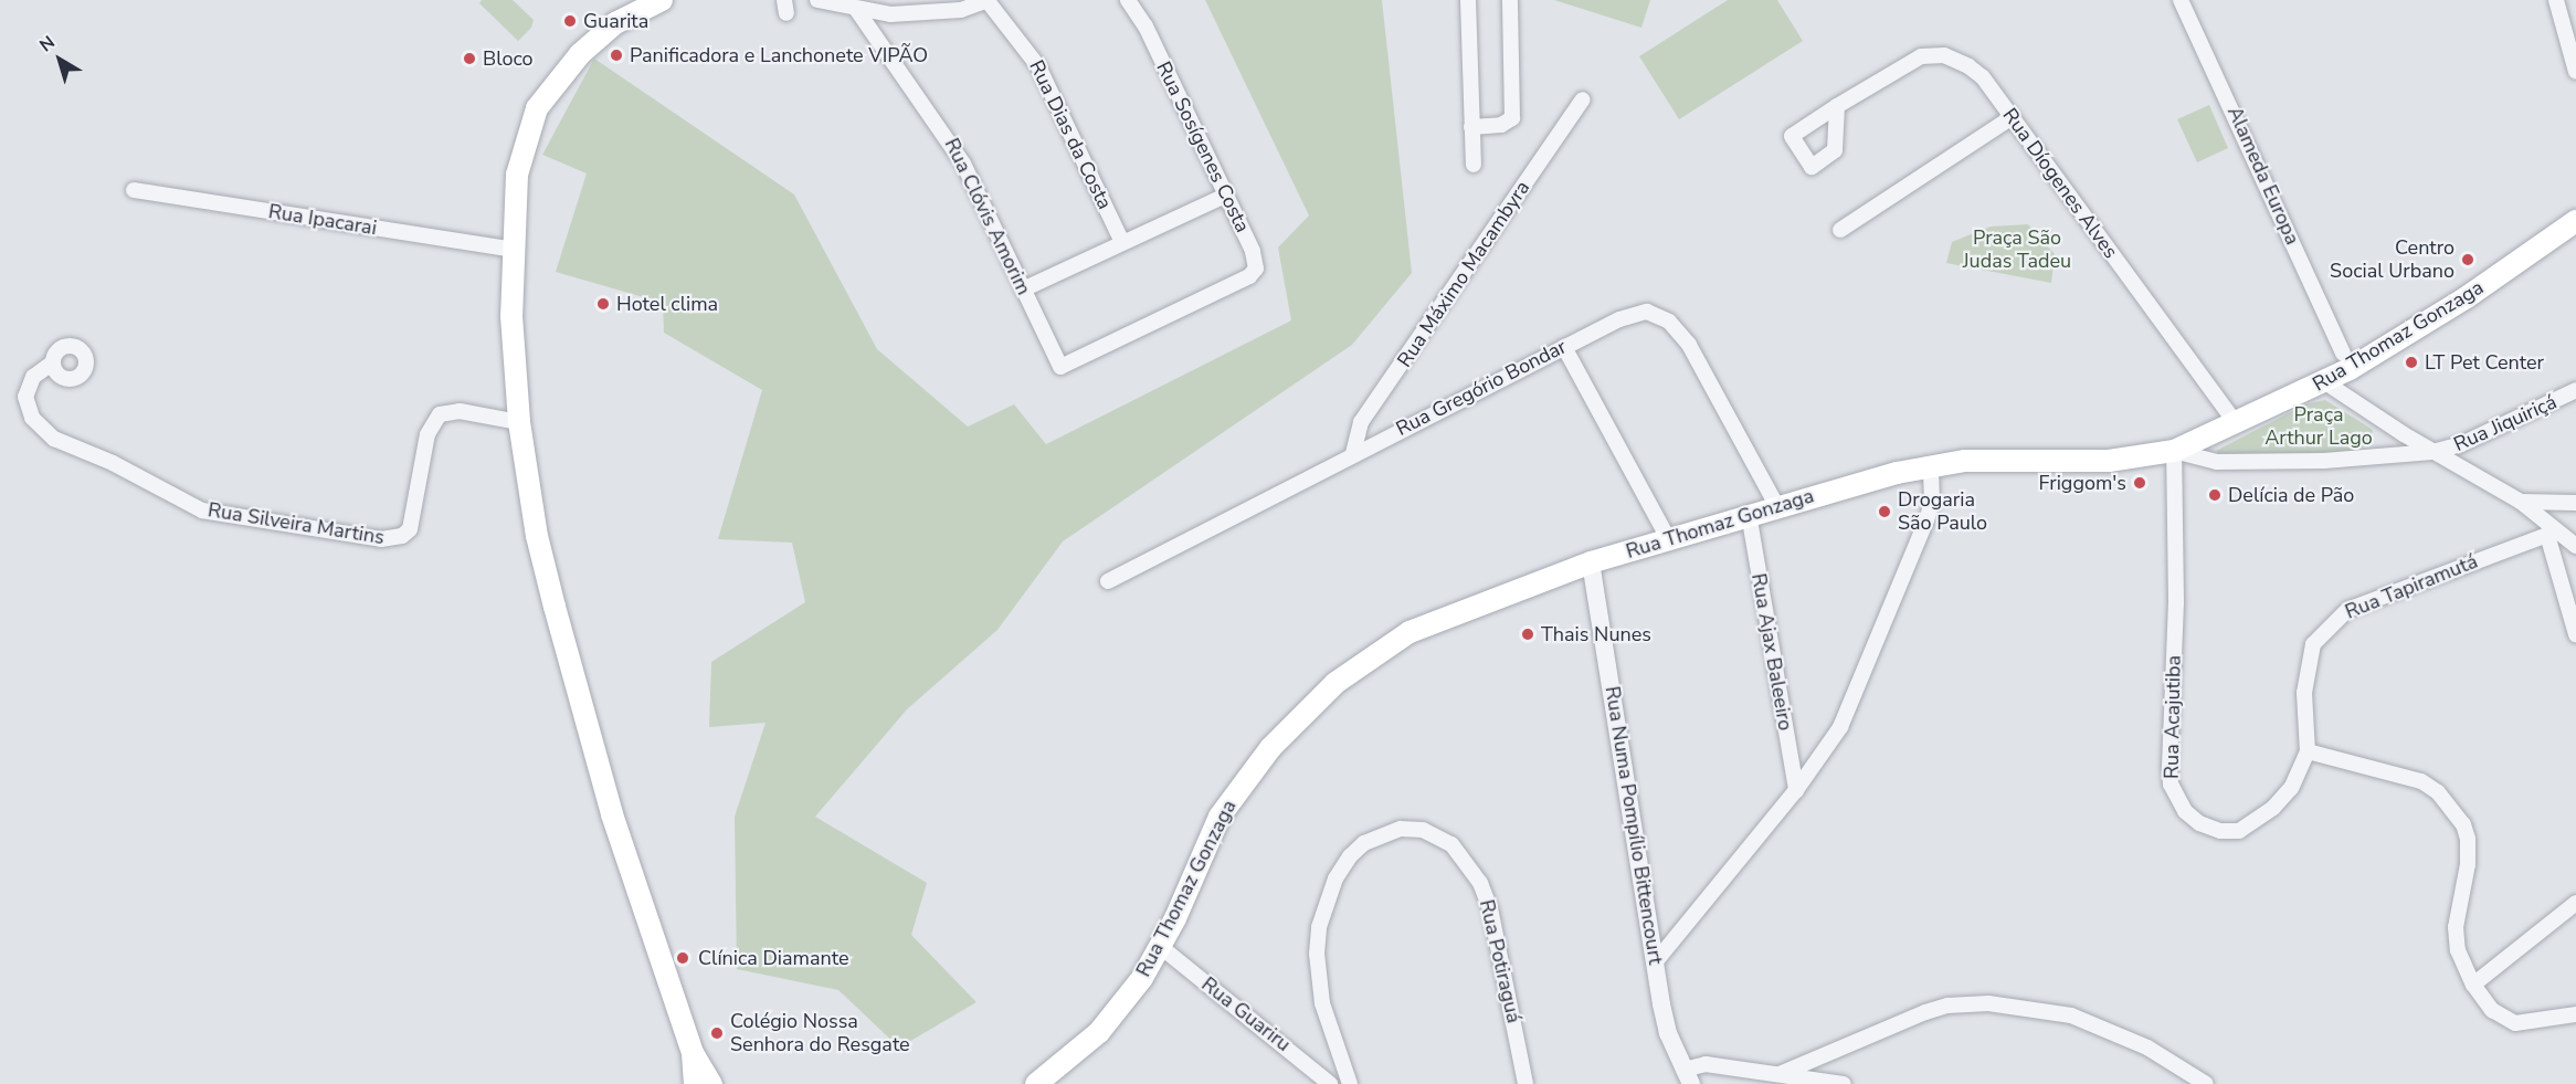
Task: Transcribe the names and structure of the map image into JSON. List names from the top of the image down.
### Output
{
  "streets": {
    "main road": ["Rua Thomaz Gonzaga"],
    "street": [
      "Rua Dias da Costa",
      "Rua Sosígenes Costa",
      "Alameda Europa",
      "Rua Díogenes Alves",
      "Rua Clóvis Amorim",
      "Rua Ipacarai",
      "Rua Máximo Macambyra",
      "Rua Gregório Bondar",
      "Rua Jiquiriçá",
      "Rua Silveira Martins",
      "Rua Tapiramutá",
      "Rua Ajax Baleeiro",
      "Rua Acajutiba",
      "Rua Numa Pompílio Bittencourt",
      "Rua Potiraguá",
      "Rua Guariru"
    ]
  },
  "crossings": [
    ["Rua Sosígenes Costa", "Rua Clóvis Amorim"],
    ["Rua Díogenes Alves", "Rua Thomaz Gonzaga"],
    ["Rua Máximo Macambyra", "Rua Gregório Bondar"],
    ["Rua Thomaz Gonzaga", "Rua Gregório Bondar"],
    ["Rua Thomaz Gonzaga", "Rua Ajax Baleeiro"],
    ["Rua Thomaz Gonzaga", "Rua Acajutiba"],
    ["Rua Thomaz Gonzaga", "Rua Numa Pompílio Bittencourt"],
    ["Rua Thomaz Gonzaga", "Rua Guariru"],
    ["Rua Tapiramutá", "Rua Acajutiba"]
  ],
  "parks": ["Praça São Judas Tadeu", "Praça Arthur Lago"],
  "places": [
    "Guarita",
    "Panificadora e Lanchonete VIPÃO",
    "Bloco",
    "Centro Social Urbano",
    "Hotel clima",
    "LT Pet Center",
    "Friggom's",
    "Delícia de Pão",
    "Drogaria São Paulo",
    "Thais Nunes",
    "Clínica Diamante",
    "Colégio Nossa Senhora do Resgate"
  ],
  "north": "top left"
}
